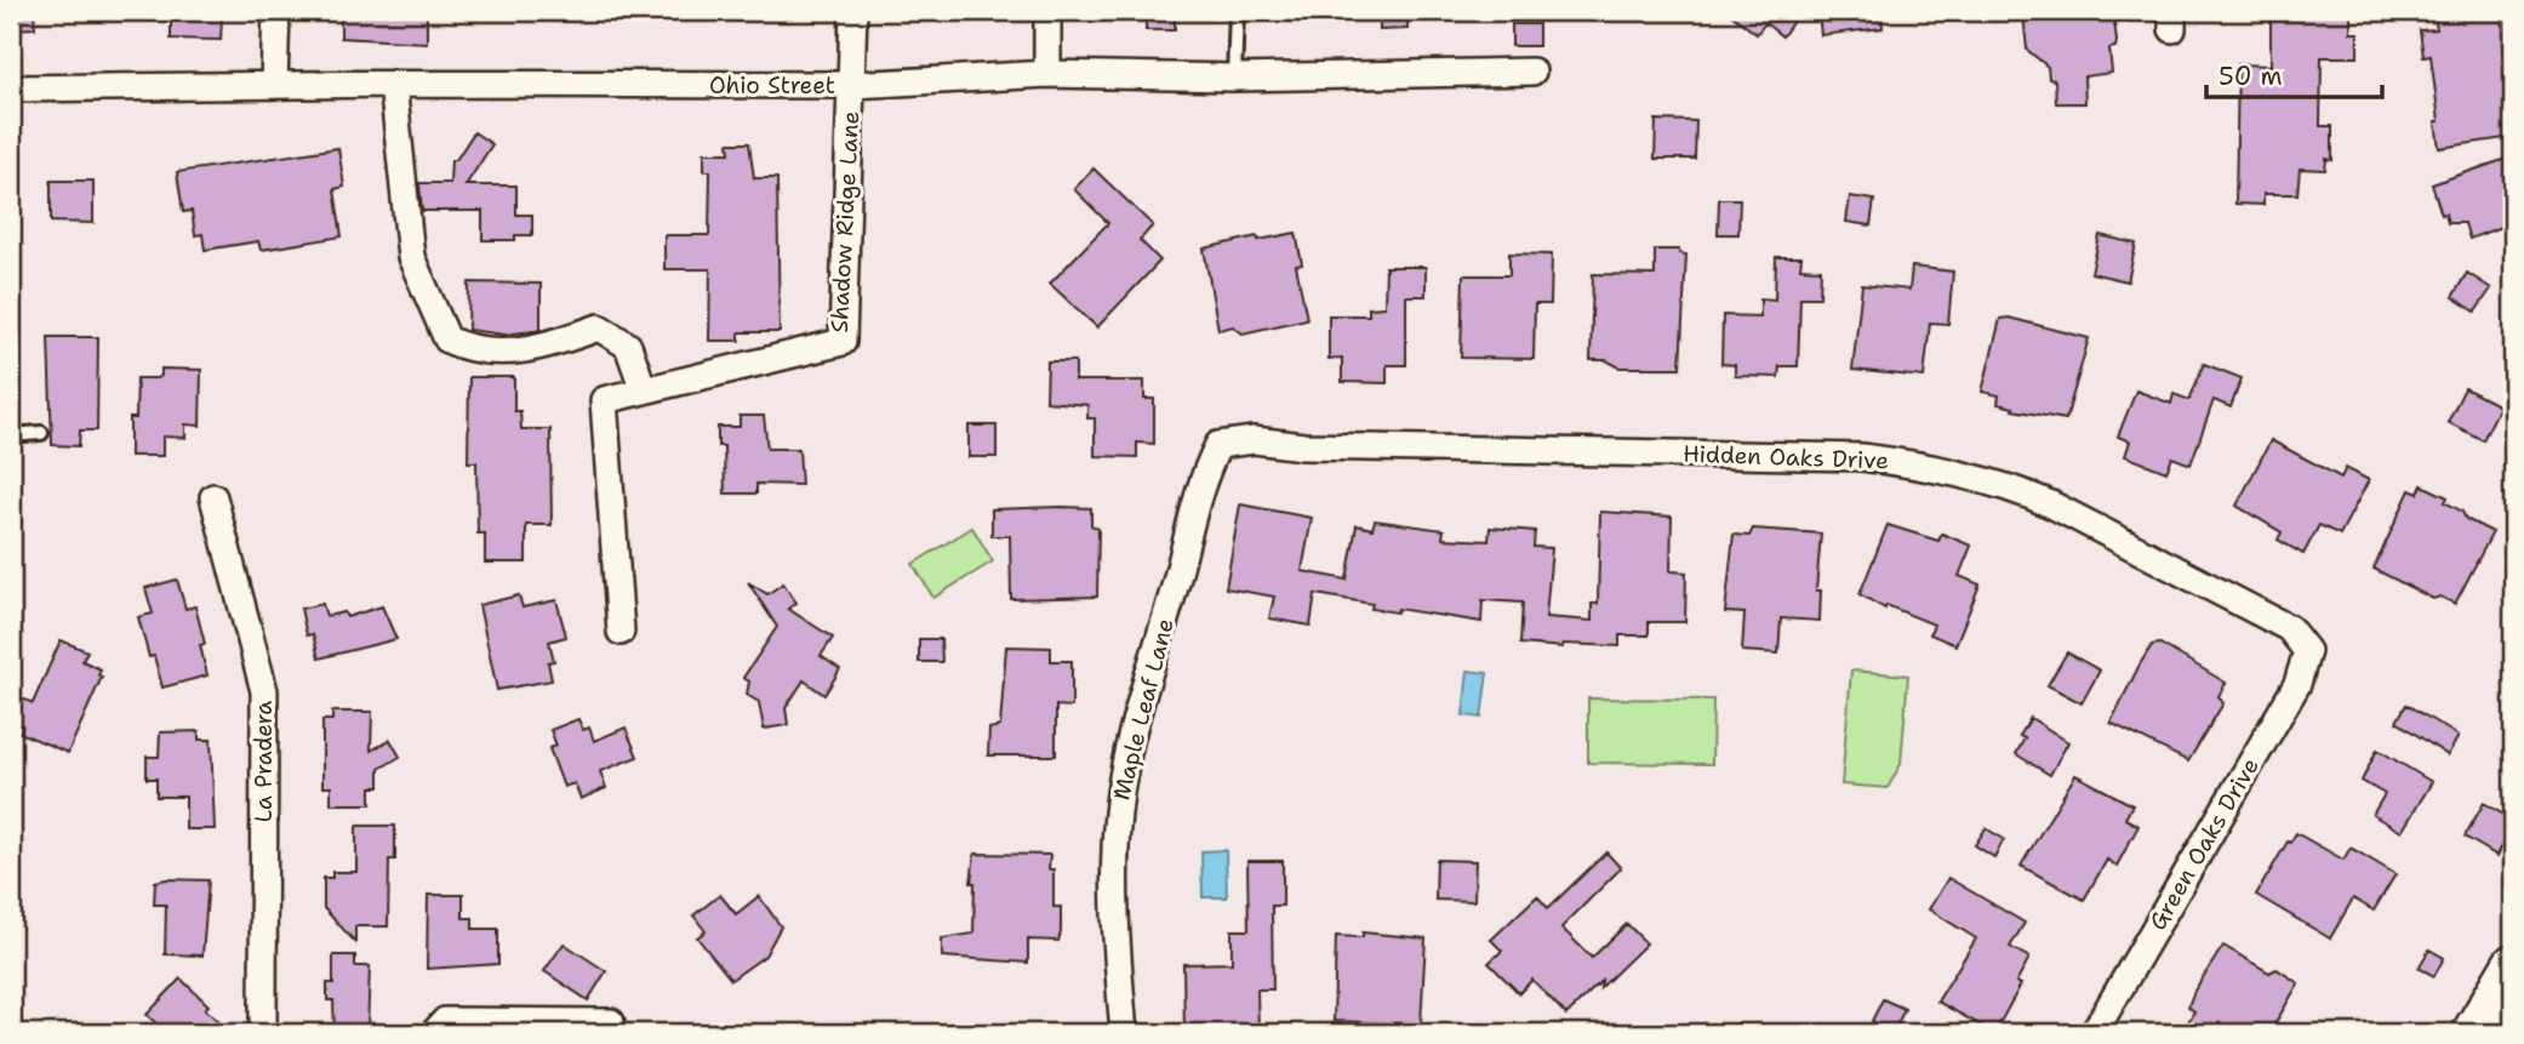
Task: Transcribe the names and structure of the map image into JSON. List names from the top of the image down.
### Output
{
  "streets": {
    "street": [
      "Ohio Street",
      "Shadow Ridge Lane",
      "Hidden Oaks Drive",
      "Maple Leaf Lane",
      "La Pradera",
      "Green Oaks Drive"
    ]
  },
  "crossings": [
    ["Ohio Street", "Shadow Ridge Lane"],
    ["Hidden Oaks Drive", "Maple Leaf Lane"],
    ["Hidden Oaks Drive", "Green Oaks Drive"]
  ],
  "scale_bar": "50 m"
}
